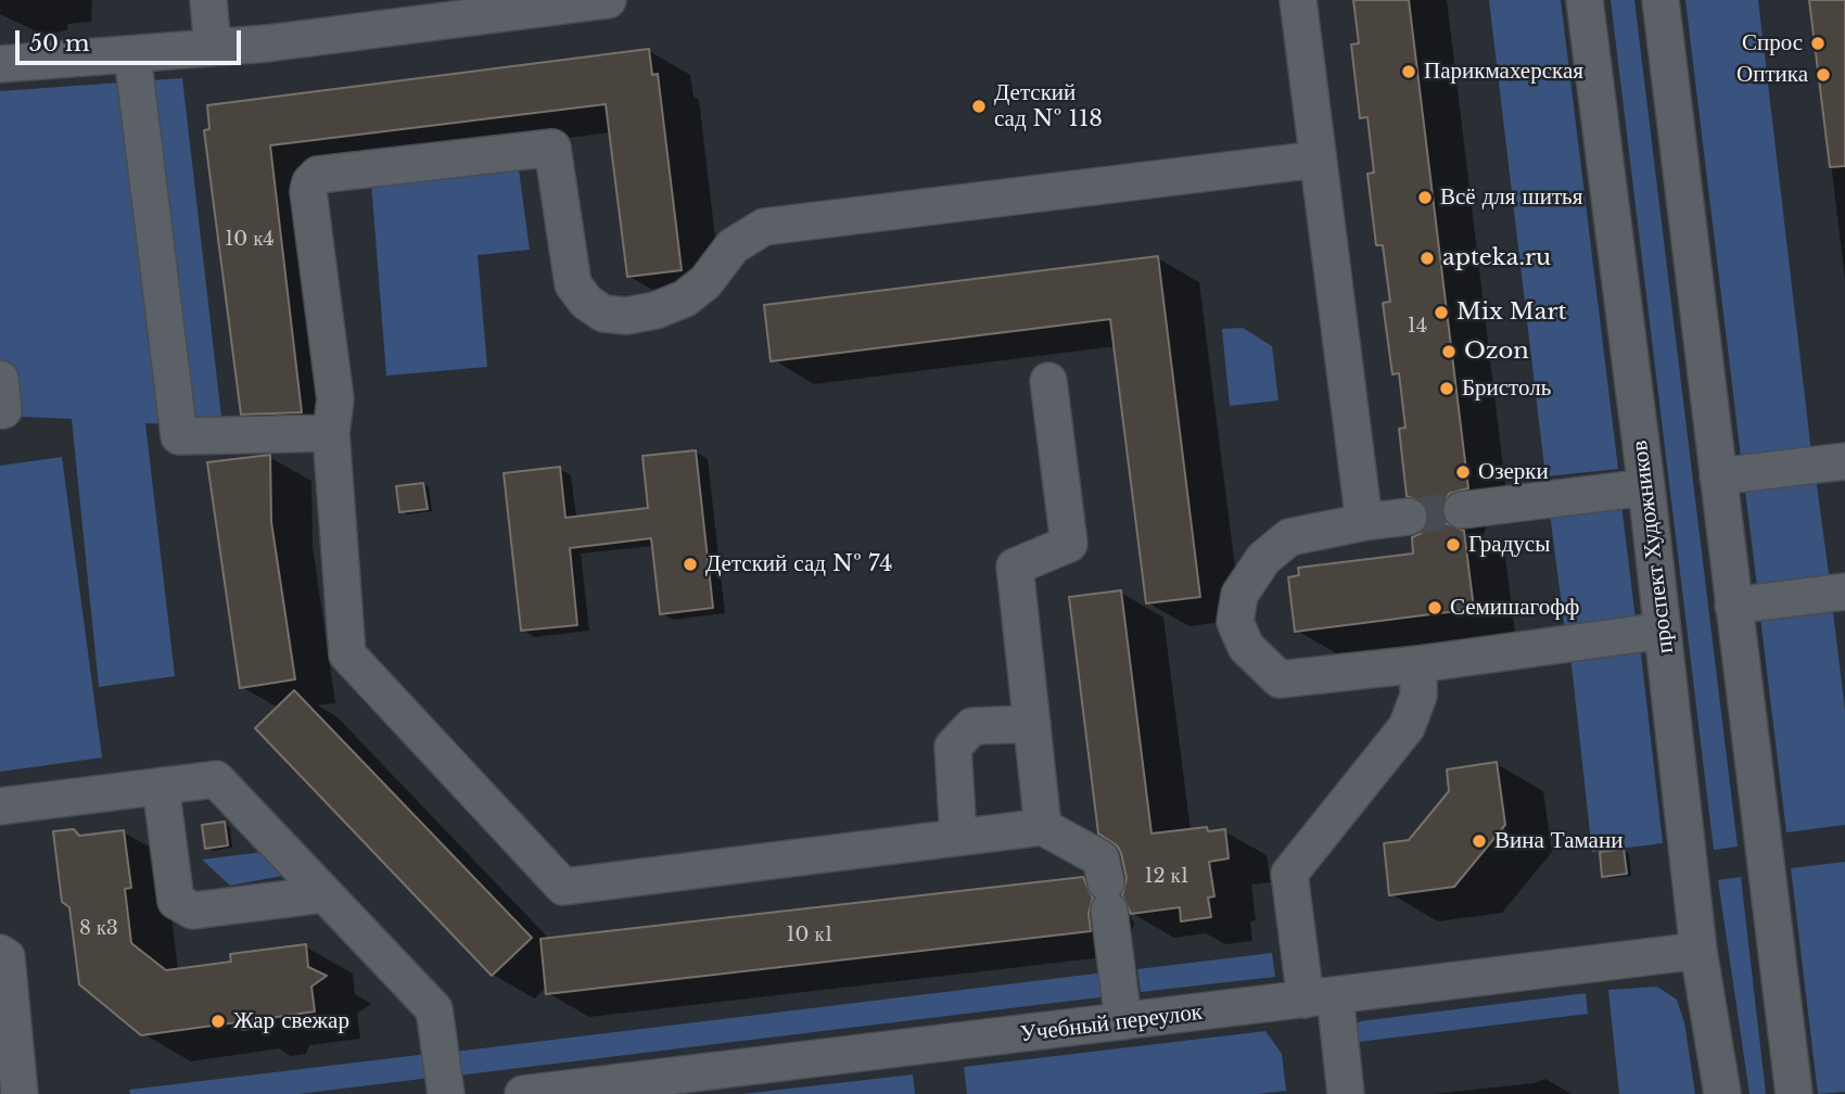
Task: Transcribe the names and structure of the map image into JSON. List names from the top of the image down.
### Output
{
  "streets": {
    "street": ["проспект Художников", "Учебный переулок"]
  },
  "crossings": [
    ["проспект Художников", "Учебный переулок"]
  ],
  "places": [
    "Спрос",
    "Парикмахерская",
    "Оптика",
    "Детский сад № 118",
    "Всё для шитья",
    "apteka.ru",
    "Mix Mart",
    "Ozon",
    "Бристоль",
    "Озерки",
    "Градусы",
    "Детский сад № 74",
    "Семишагофф",
    "Вина Тамани",
    "Жар свежар"
  ],
  "house_numbers": [
    "10 к4",
    "14",
    "12 к1",
    "8 к3",
    "10 к1"
  ],
  "scale_bar": "50 m"
}
